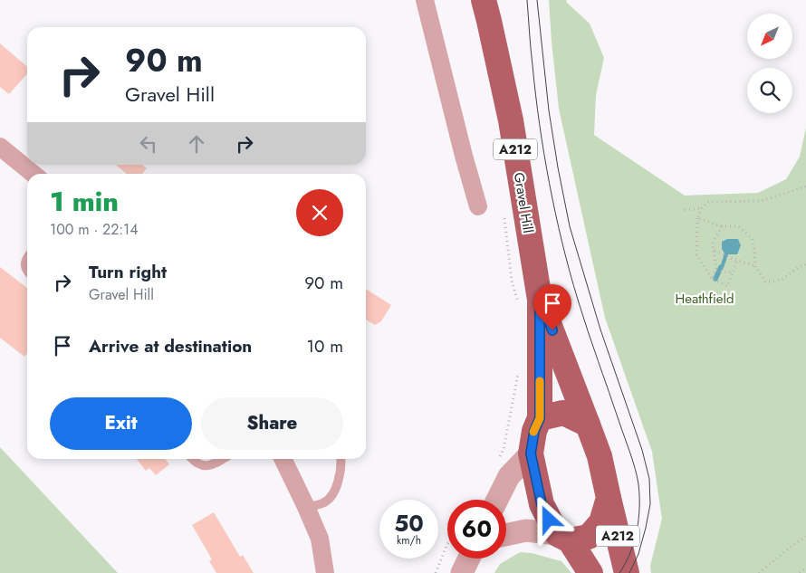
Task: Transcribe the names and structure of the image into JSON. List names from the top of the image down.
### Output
{
  "streets": {
    "main road": ["A212", "Gravel Hill"]
  },
  "crossings": [
    ["A212", "Gravel Hill"]
  ],
  "parks": ["Heathfield"],
  "north": "bottom left",
  "page": {
    "turn": ["90 m", "Gravel Hill"],
    "heading": ["1 min", "100 m · 22:14"],
    "list": [
      {
        "name": "Turn right",
        "note": "Gravel Hill",
        "value": "90 m"
      },
      {
        "name": "Arrive at destination",
        "value": "10 m"
      }
    ],
    "buttons": ["Exit", "Share"],
    "speed": "50 km/h",
    "limit": "60"
  }
}
